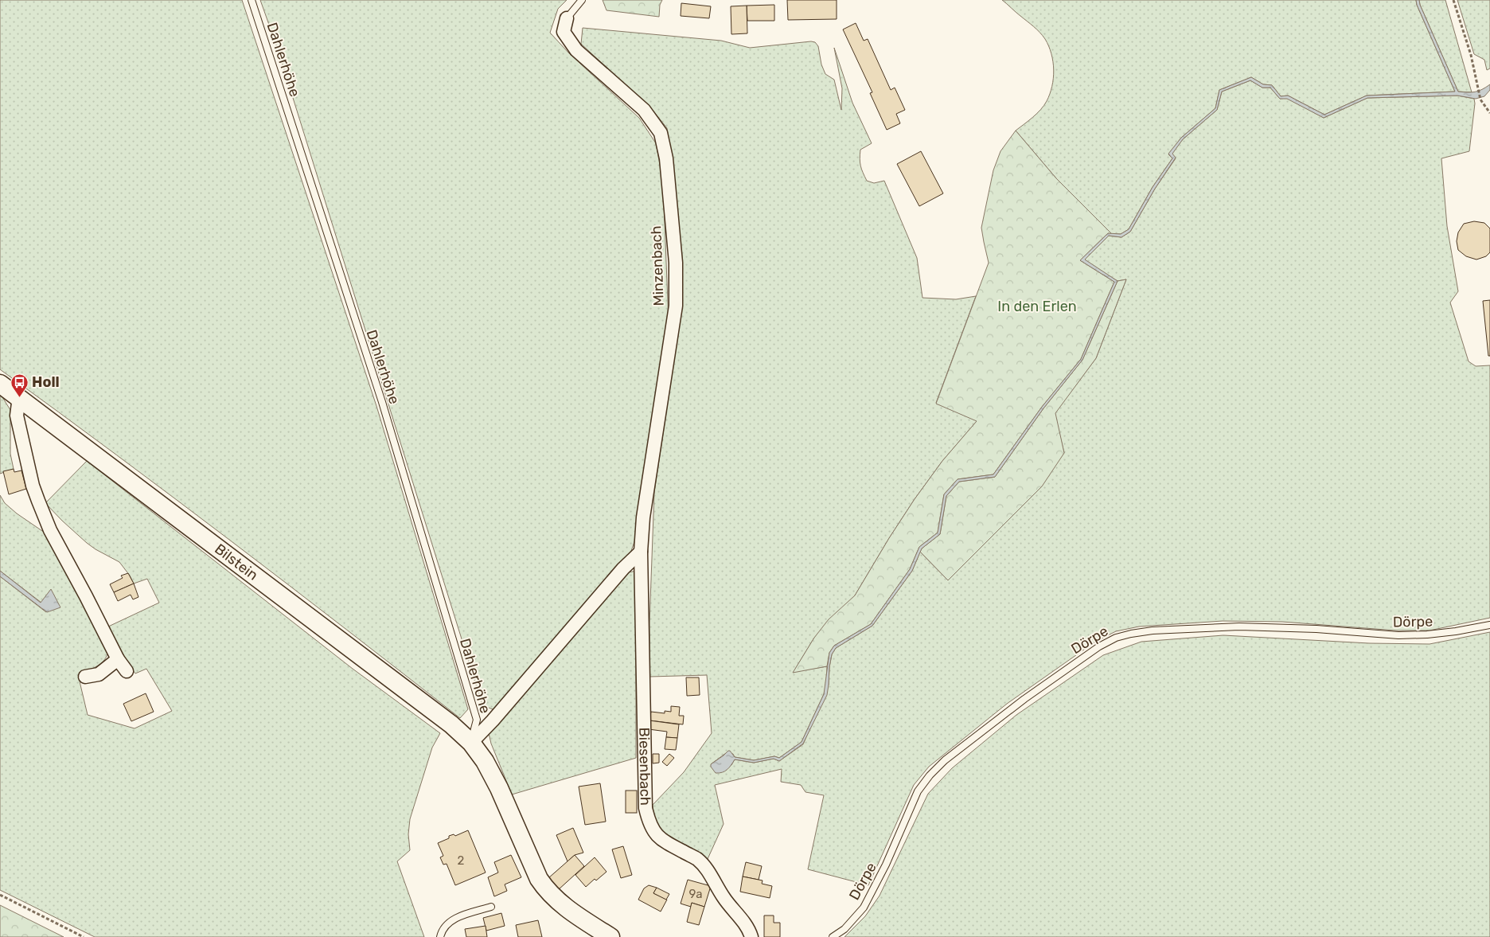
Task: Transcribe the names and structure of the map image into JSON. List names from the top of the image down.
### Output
{
  "streets": {
    "street": ["Minzenbach", "Bilstein", "Biesenbach"],
    "lane": ["Dahlerhöhe", "Dörpe"]
  },
  "crossings": [
    ["Dahlerhöhe", "Bilstein"],
    ["Minzenbach", "Biesenbach"]
  ],
  "parks": ["In den Erlen"],
  "places": {
    "bus stop": ["Holl"]
  },
  "house_numbers": ["2", "9a"]
}
